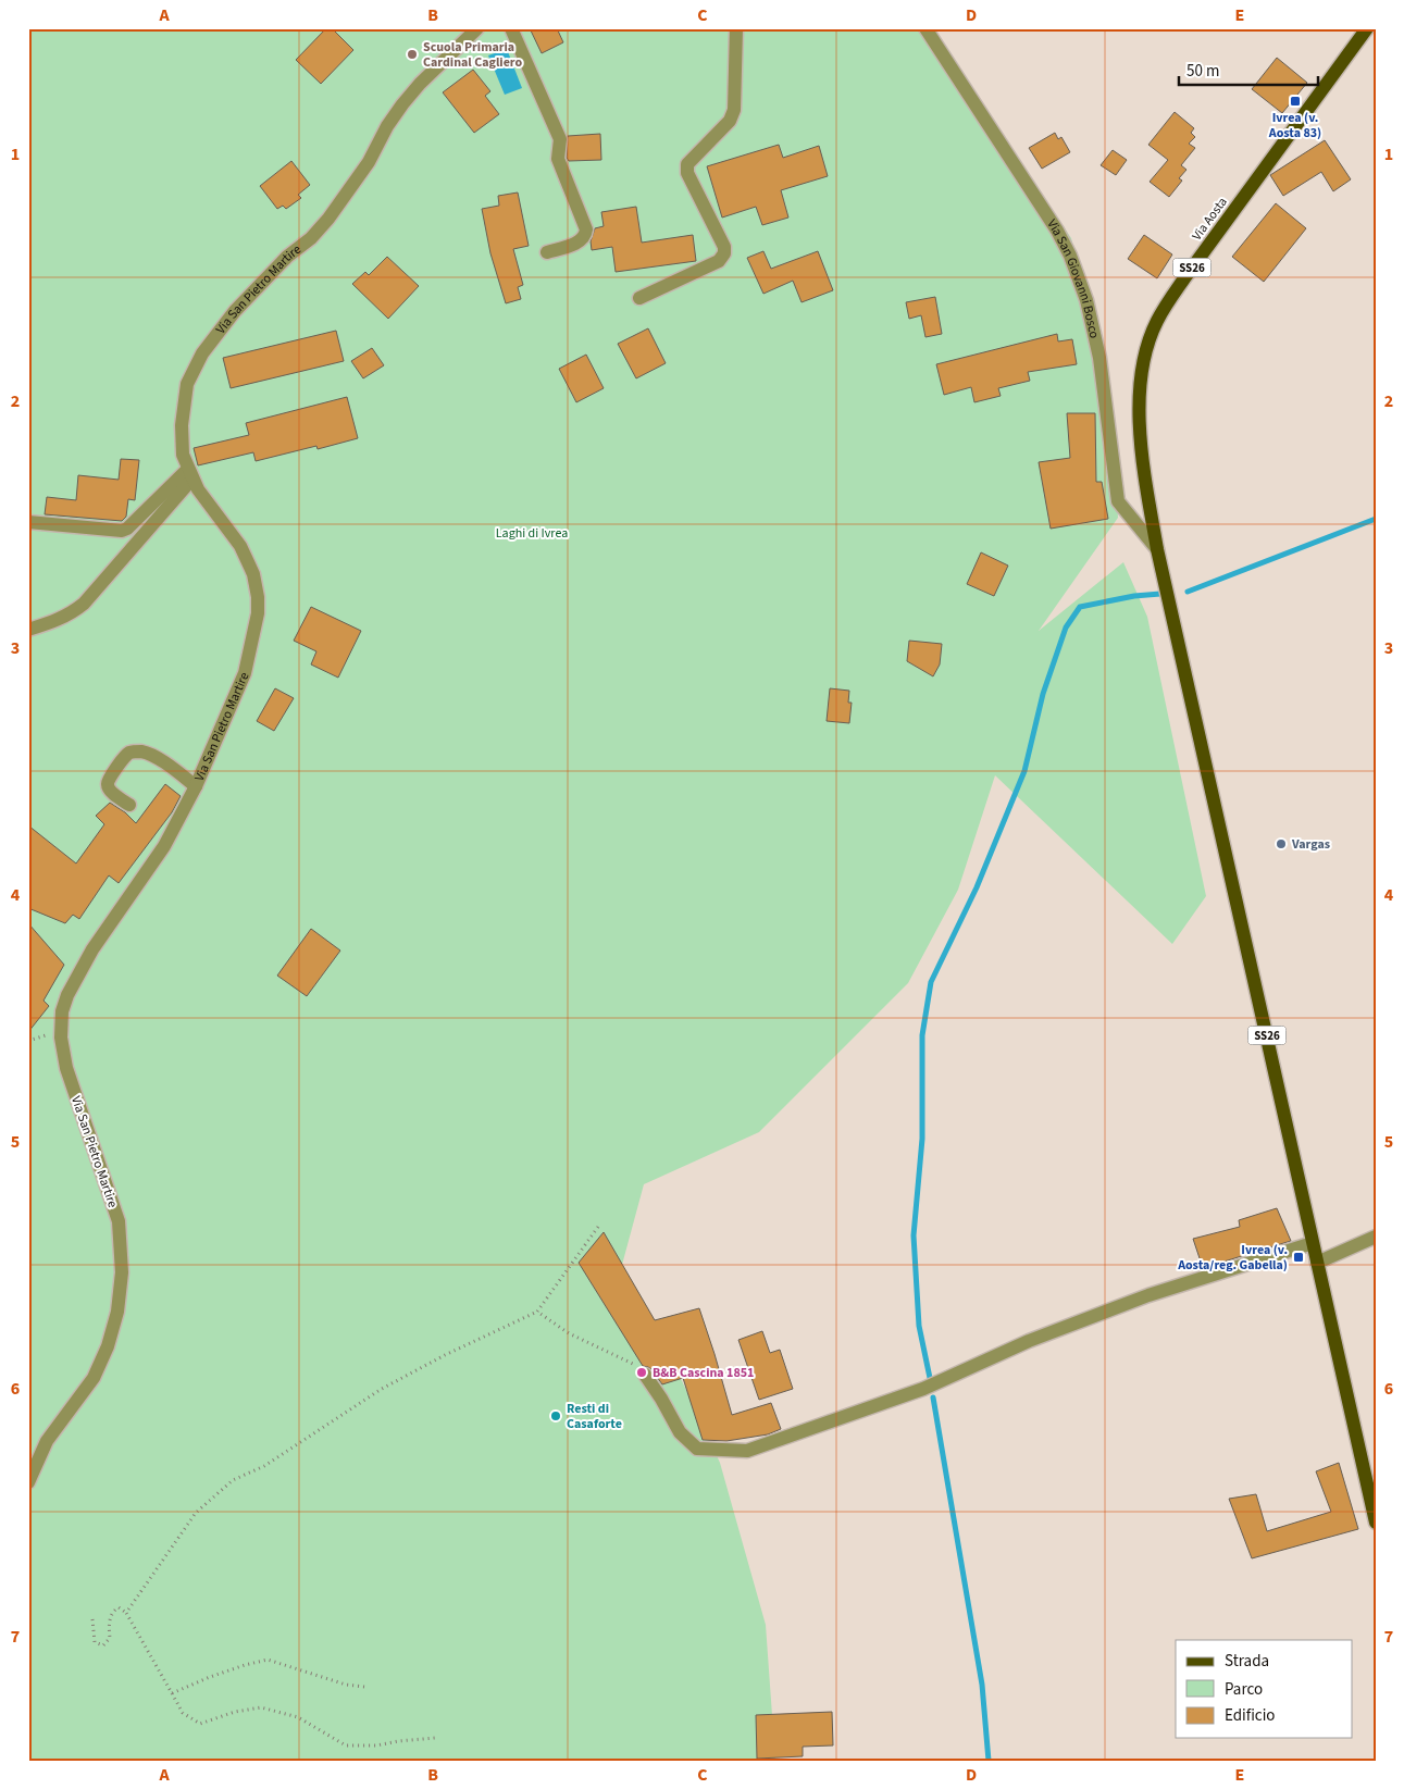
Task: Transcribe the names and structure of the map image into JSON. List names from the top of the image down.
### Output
{
  "streets": {
    "main road": ["Via Aosta", "SS26"],
    "street": ["Via San Giovanni Bosco", "Via San Pietro Martire"]
  },
  "crossings": [
    ["Via Aosta", "SS26"],
    ["Via Aosta", "Via San Giovanni Bosco"],
    ["SS26", "Via San Giovanni Bosco"]
  ],
  "parks": ["Laghi di Ivrea"],
  "places": {
    "other": [
      "Scuola Primaria Cardinal Cagliero",
      "Vargas",
      "B&B Cascina 1851",
      "Resti di Casaforte"
    ],
    "transit": ["Ivrea (v. Aosta 83)", "Ivrea (v. Aosta/reg. Gabella)"]
  },
  "legend": ["Strada", "Parco", "Edificio"],
  "scale_bar": "50 m",
  "grid": {
    "columns": [
      "A",
      "B",
      "C",
      "D",
      "E"
    ],
    "rows": [
      "1",
      "2",
      "3",
      "4",
      "5",
      "6",
      "7"
    ]
  }
}
